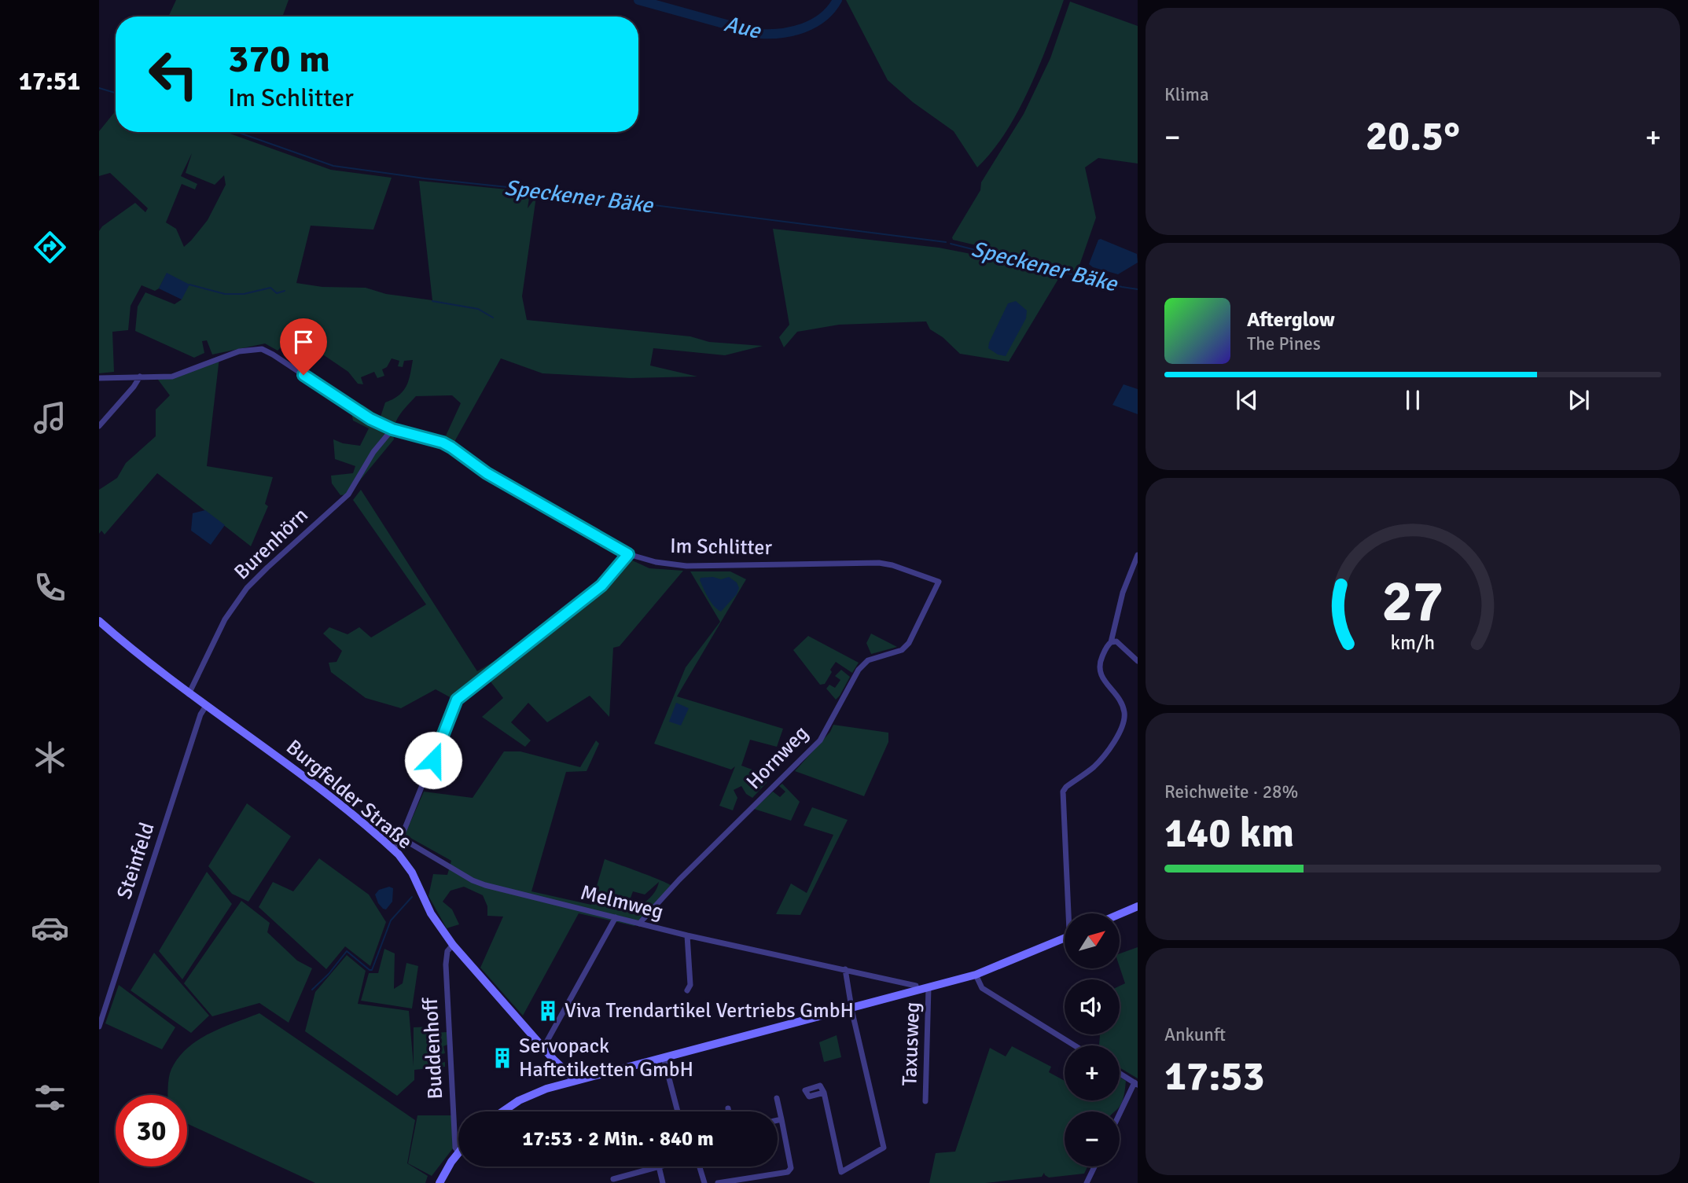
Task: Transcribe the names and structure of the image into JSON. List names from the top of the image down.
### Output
{
  "streets": {
    "main road": ["Burgfelder Straße"],
    "street": [
      "Burenhörn",
      "Im Schlitter",
      "Hornweg",
      "Steinfeld",
      "Melmweg",
      "Taxusweg",
      "Buddenhoff"
    ]
  },
  "crossings": [
    ["Burenhörn", "Im Schlitter"],
    ["Burenhörn", "Burgfelder Straße"],
    ["Im Schlitter", "Hornweg"],
    ["Hornweg", "Melmweg"],
    ["Burgfelder Straße", "Steinfeld"],
    ["Burgfelder Straße", "Buddenhoff"]
  ],
  "water": ["Aue", "Speckener Bäke"],
  "places": {
    "building": ["Viva Trendartikel Vertriebs GmbH", "Servopack Haftetiketten GmbH"]
  },
  "north": "top right",
  "page": {
    "tabs": "17:51",
    "tile": [
      "Klima",
      ["Reichweite · 28%", "140 km"],
      ["Ankunft", "17:53"]
    ],
    "turn": ["370 m", "Im Schlitter"],
    "heat": ["−", "20.5°", "+"],
    "song": ["Afterglow", "The Pines"],
    "map_buttons": ["+", "−"],
    "limit": "30",
    "trip": "17:53 · 2 Min. · 840 m",
    "gauge": ["27", "km/h"]
  }
}
